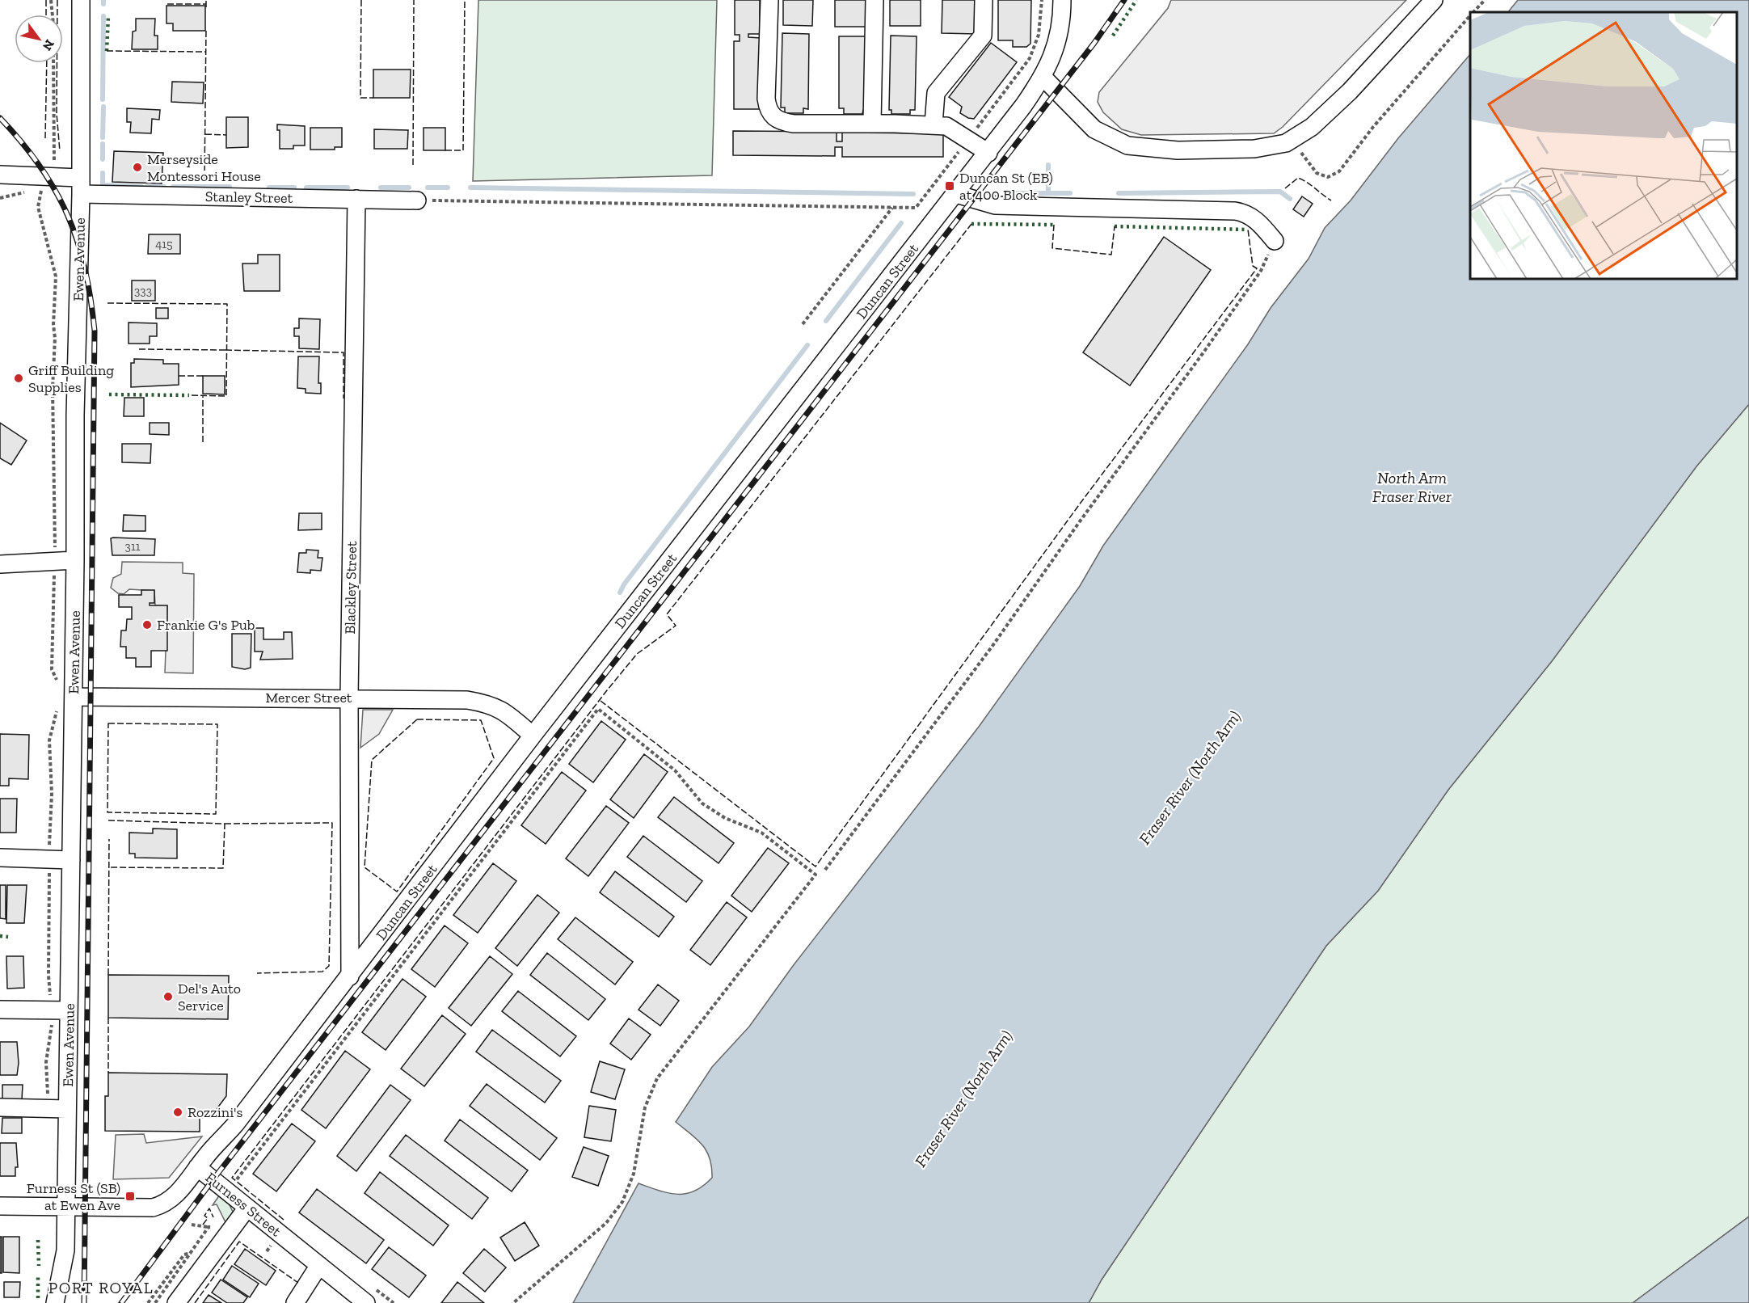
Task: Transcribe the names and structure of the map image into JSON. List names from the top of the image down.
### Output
{
  "streets": {
    "street": [
      "Stanley Street",
      "Ewen Avenue",
      "Duncan Street",
      "Blackley Street",
      "Mercer Street",
      "Furness Street"
    ]
  },
  "crossings": [
    ["Stanley Street", "Ewen Avenue"],
    ["Stanley Street", "Blackley Street"],
    ["Ewen Avenue", "Mercer Street"],
    ["Ewen Avenue", "Furness Street"],
    ["Duncan Street", "Blackley Street"],
    ["Duncan Street", "Mercer Street"],
    ["Duncan Street", "Furness Street"],
    ["Blackley Street", "Mercer Street"]
  ],
  "districts": ["PORT ROYAL"],
  "water": ["North Arm Fraser River", "Fraser River (North Arm)"],
  "places": {
    "other": [
      "Merseyside Montessori House",
      "Griff Building Supplies",
      "Frankie G's Pub",
      "Del's Auto Service",
      "Rozzini's"
    ],
    "transit": ["Duncan St (EB) at 400 Block", "Furness St (SB) at Ewen Ave"]
  },
  "house_numbers": ["415", "333", "311"],
  "north": "bottom right"
}
